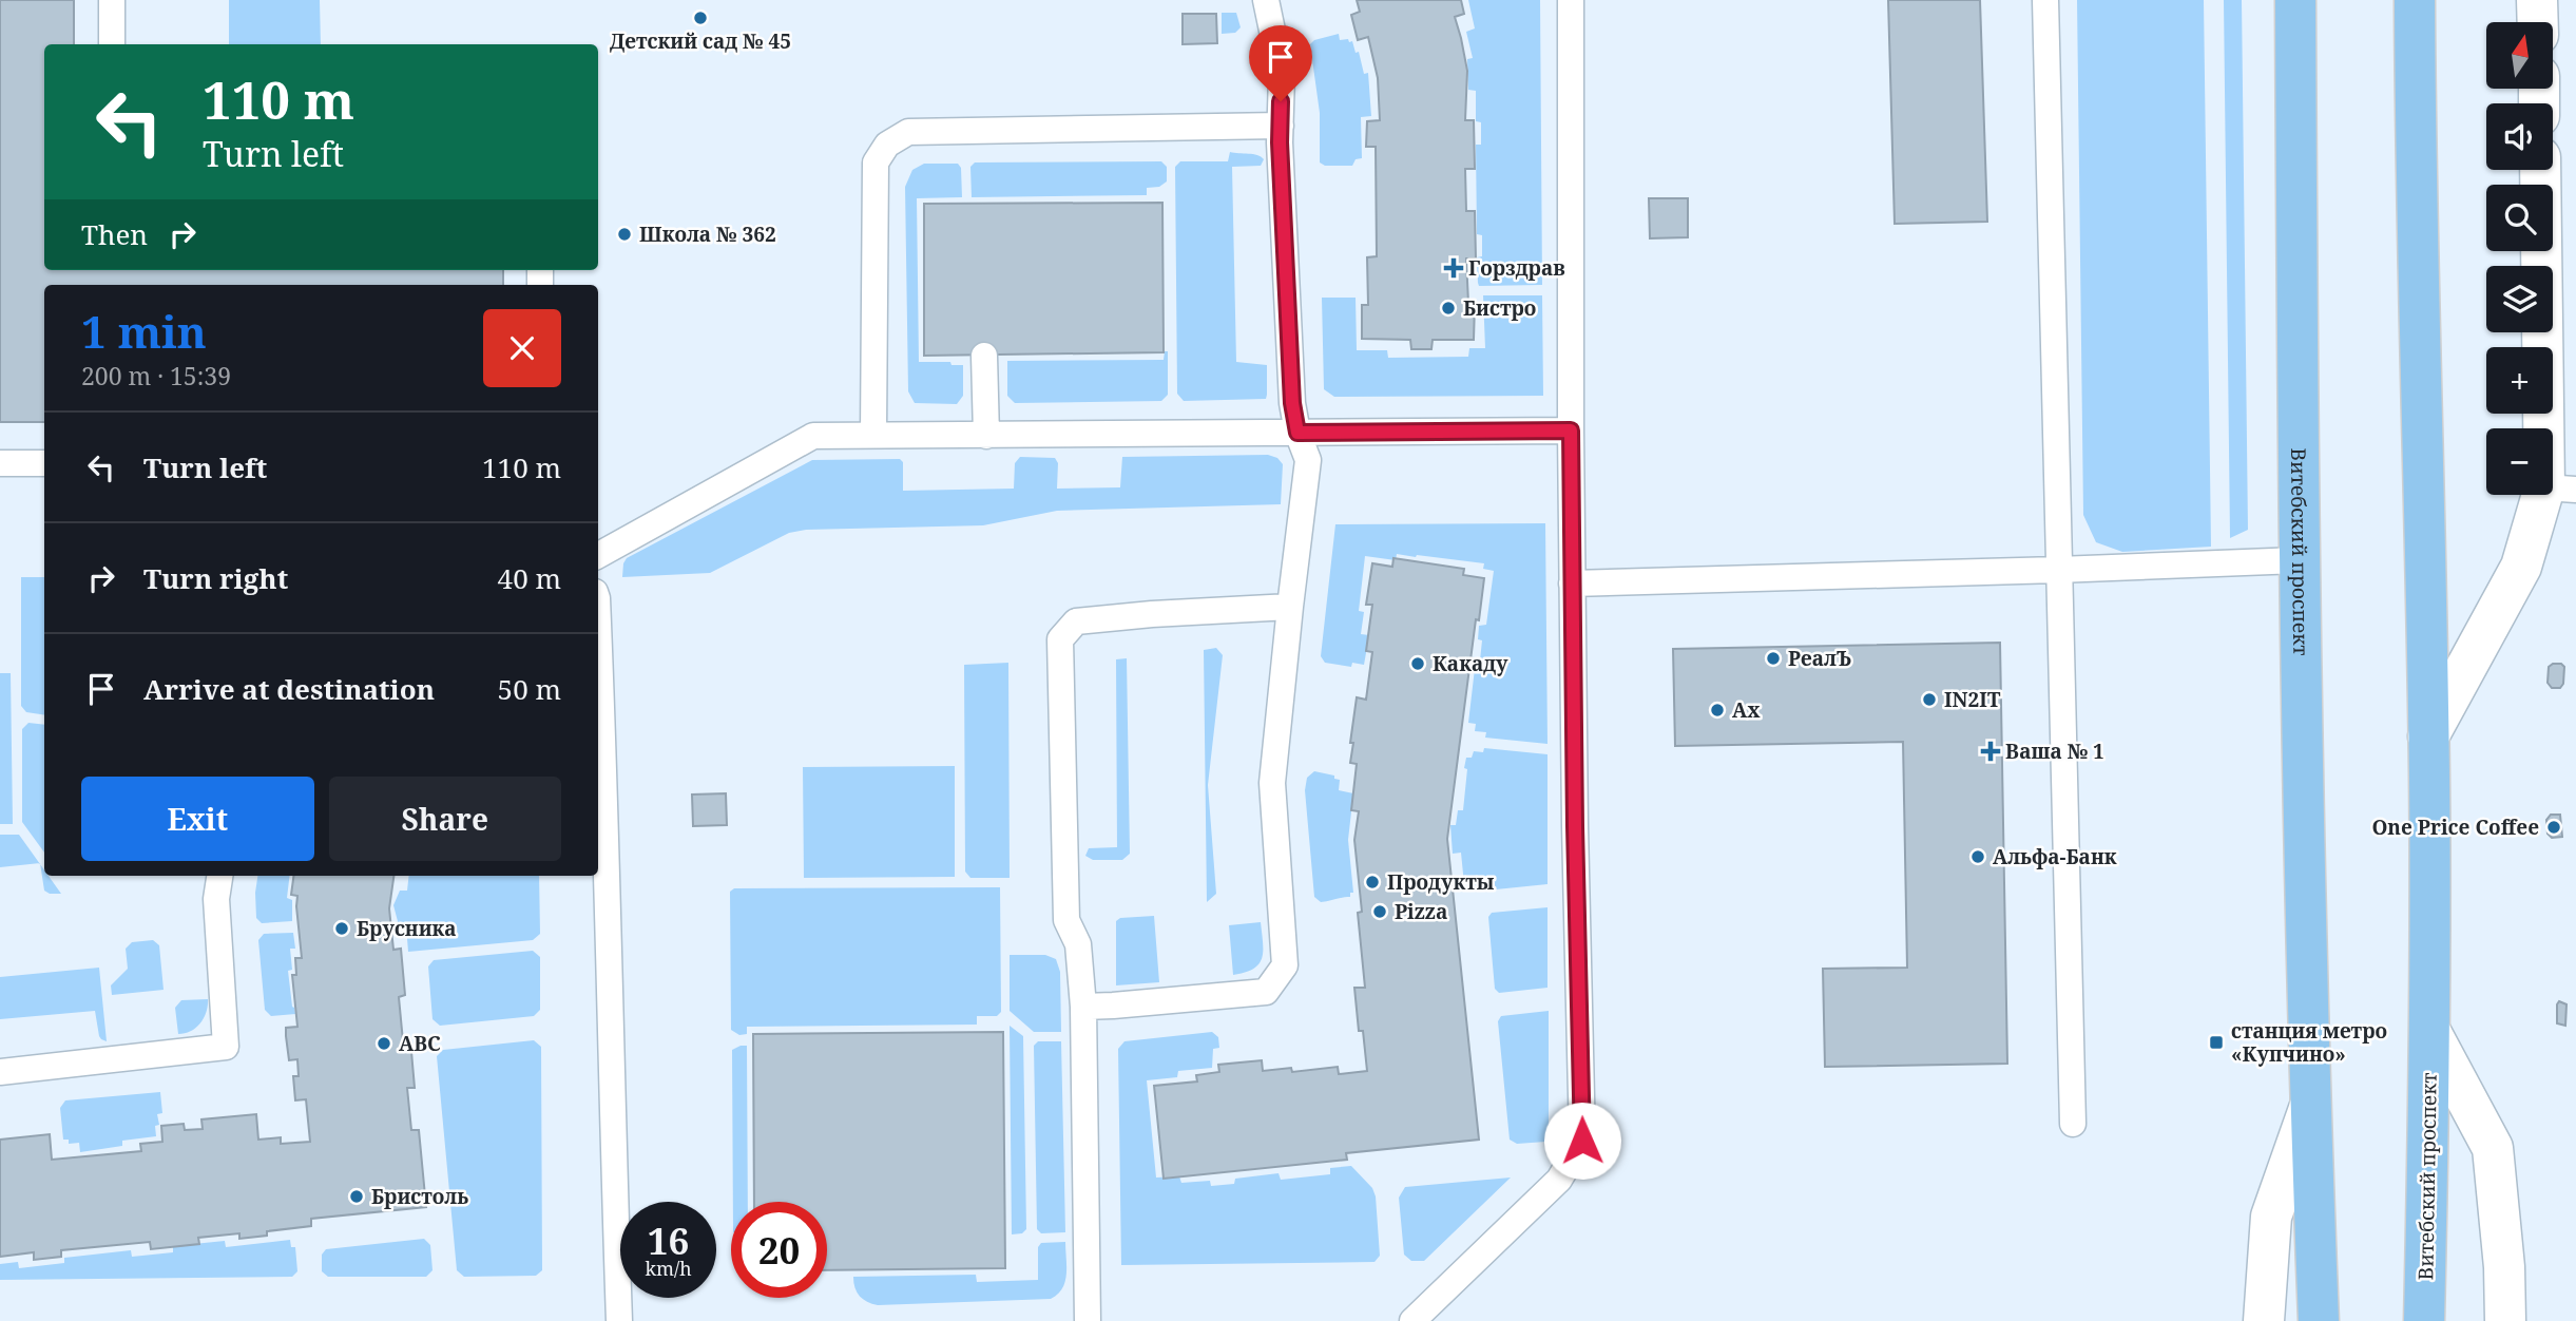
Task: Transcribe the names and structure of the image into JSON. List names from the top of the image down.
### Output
{
  "streets": {
    "main road": ["Витебский проспект"]
  },
  "places": {
    "other": [
      "Детский сад № 45",
      "Школа № 362",
      "Бистро",
      "РеалЪ",
      "Какаду",
      "IN2IT",
      "Ах",
      "One Price Coffee",
      "Альфа-Банк",
      "Продукты",
      "Pizza",
      "Брусника",
      "ABC",
      "Бристоль"
    ],
    "health": ["Горздрав", "Ваша № 1"],
    "transit": ["станция метро «Купчино»"]
  },
  "north": "top",
  "page": {
    "map_buttons": ["+", "−"],
    "turn": ["110 m", "Turn left"],
    "then": "Then",
    "heading": ["1 min", "200 m · 15:39"],
    "list": [
      {
        "name": "Turn left",
        "value": "110 m"
      },
      {
        "name": "Turn right",
        "value": "40 m"
      },
      {
        "name": "Arrive at destination",
        "value": "50 m"
      }
    ],
    "buttons": ["Exit", "Share"],
    "speed": "16 km/h",
    "limit": "20"
  }
}
